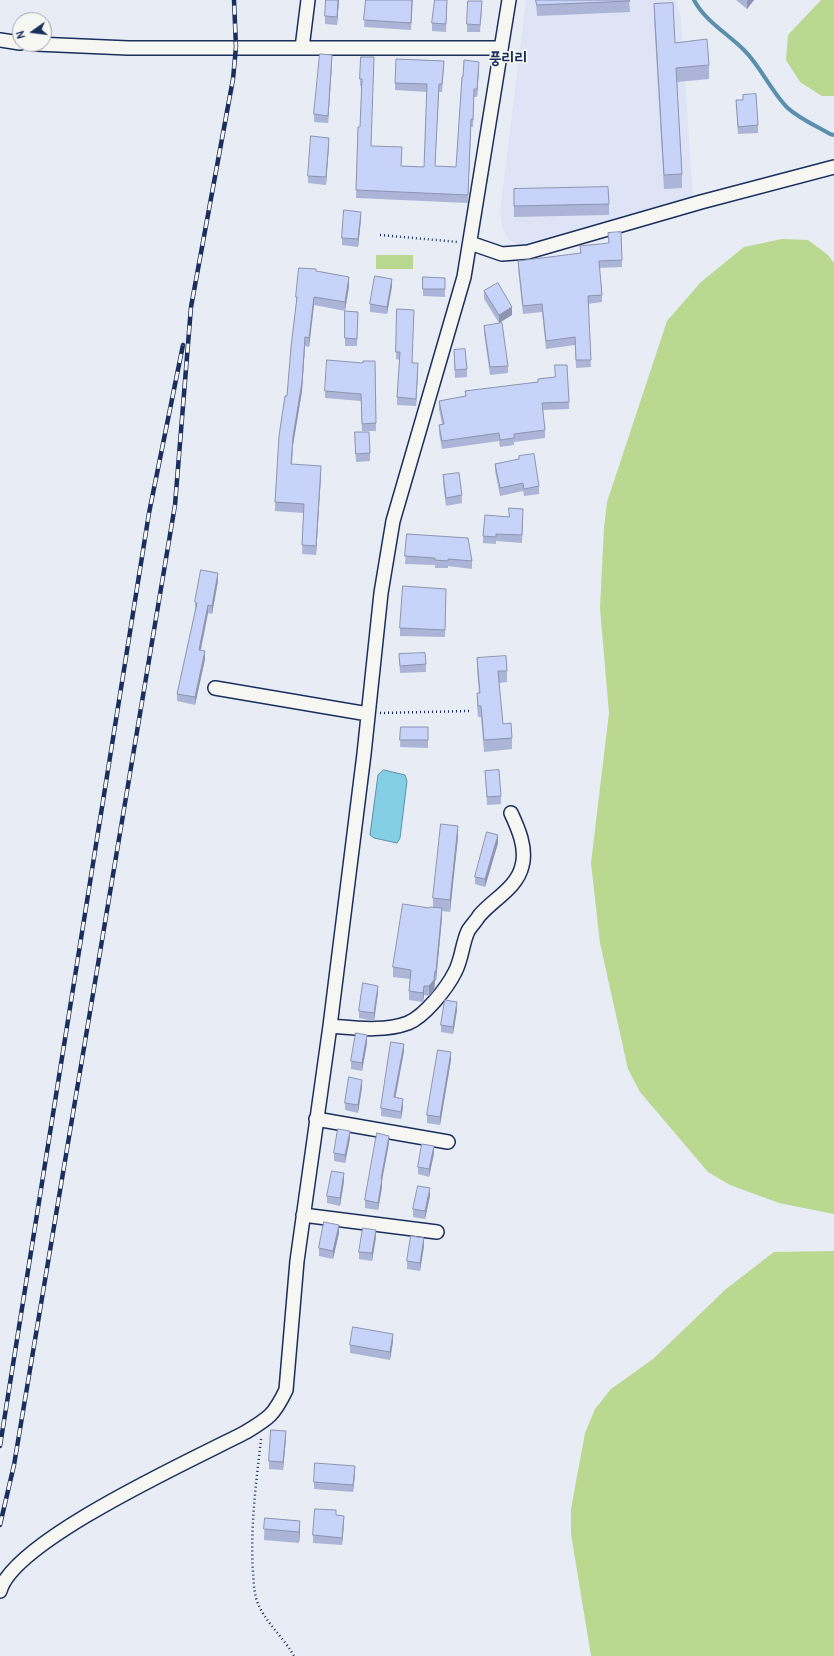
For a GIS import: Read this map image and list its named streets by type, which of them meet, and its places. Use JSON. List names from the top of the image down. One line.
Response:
{"districts":["풍리리"],"north":"left"}
